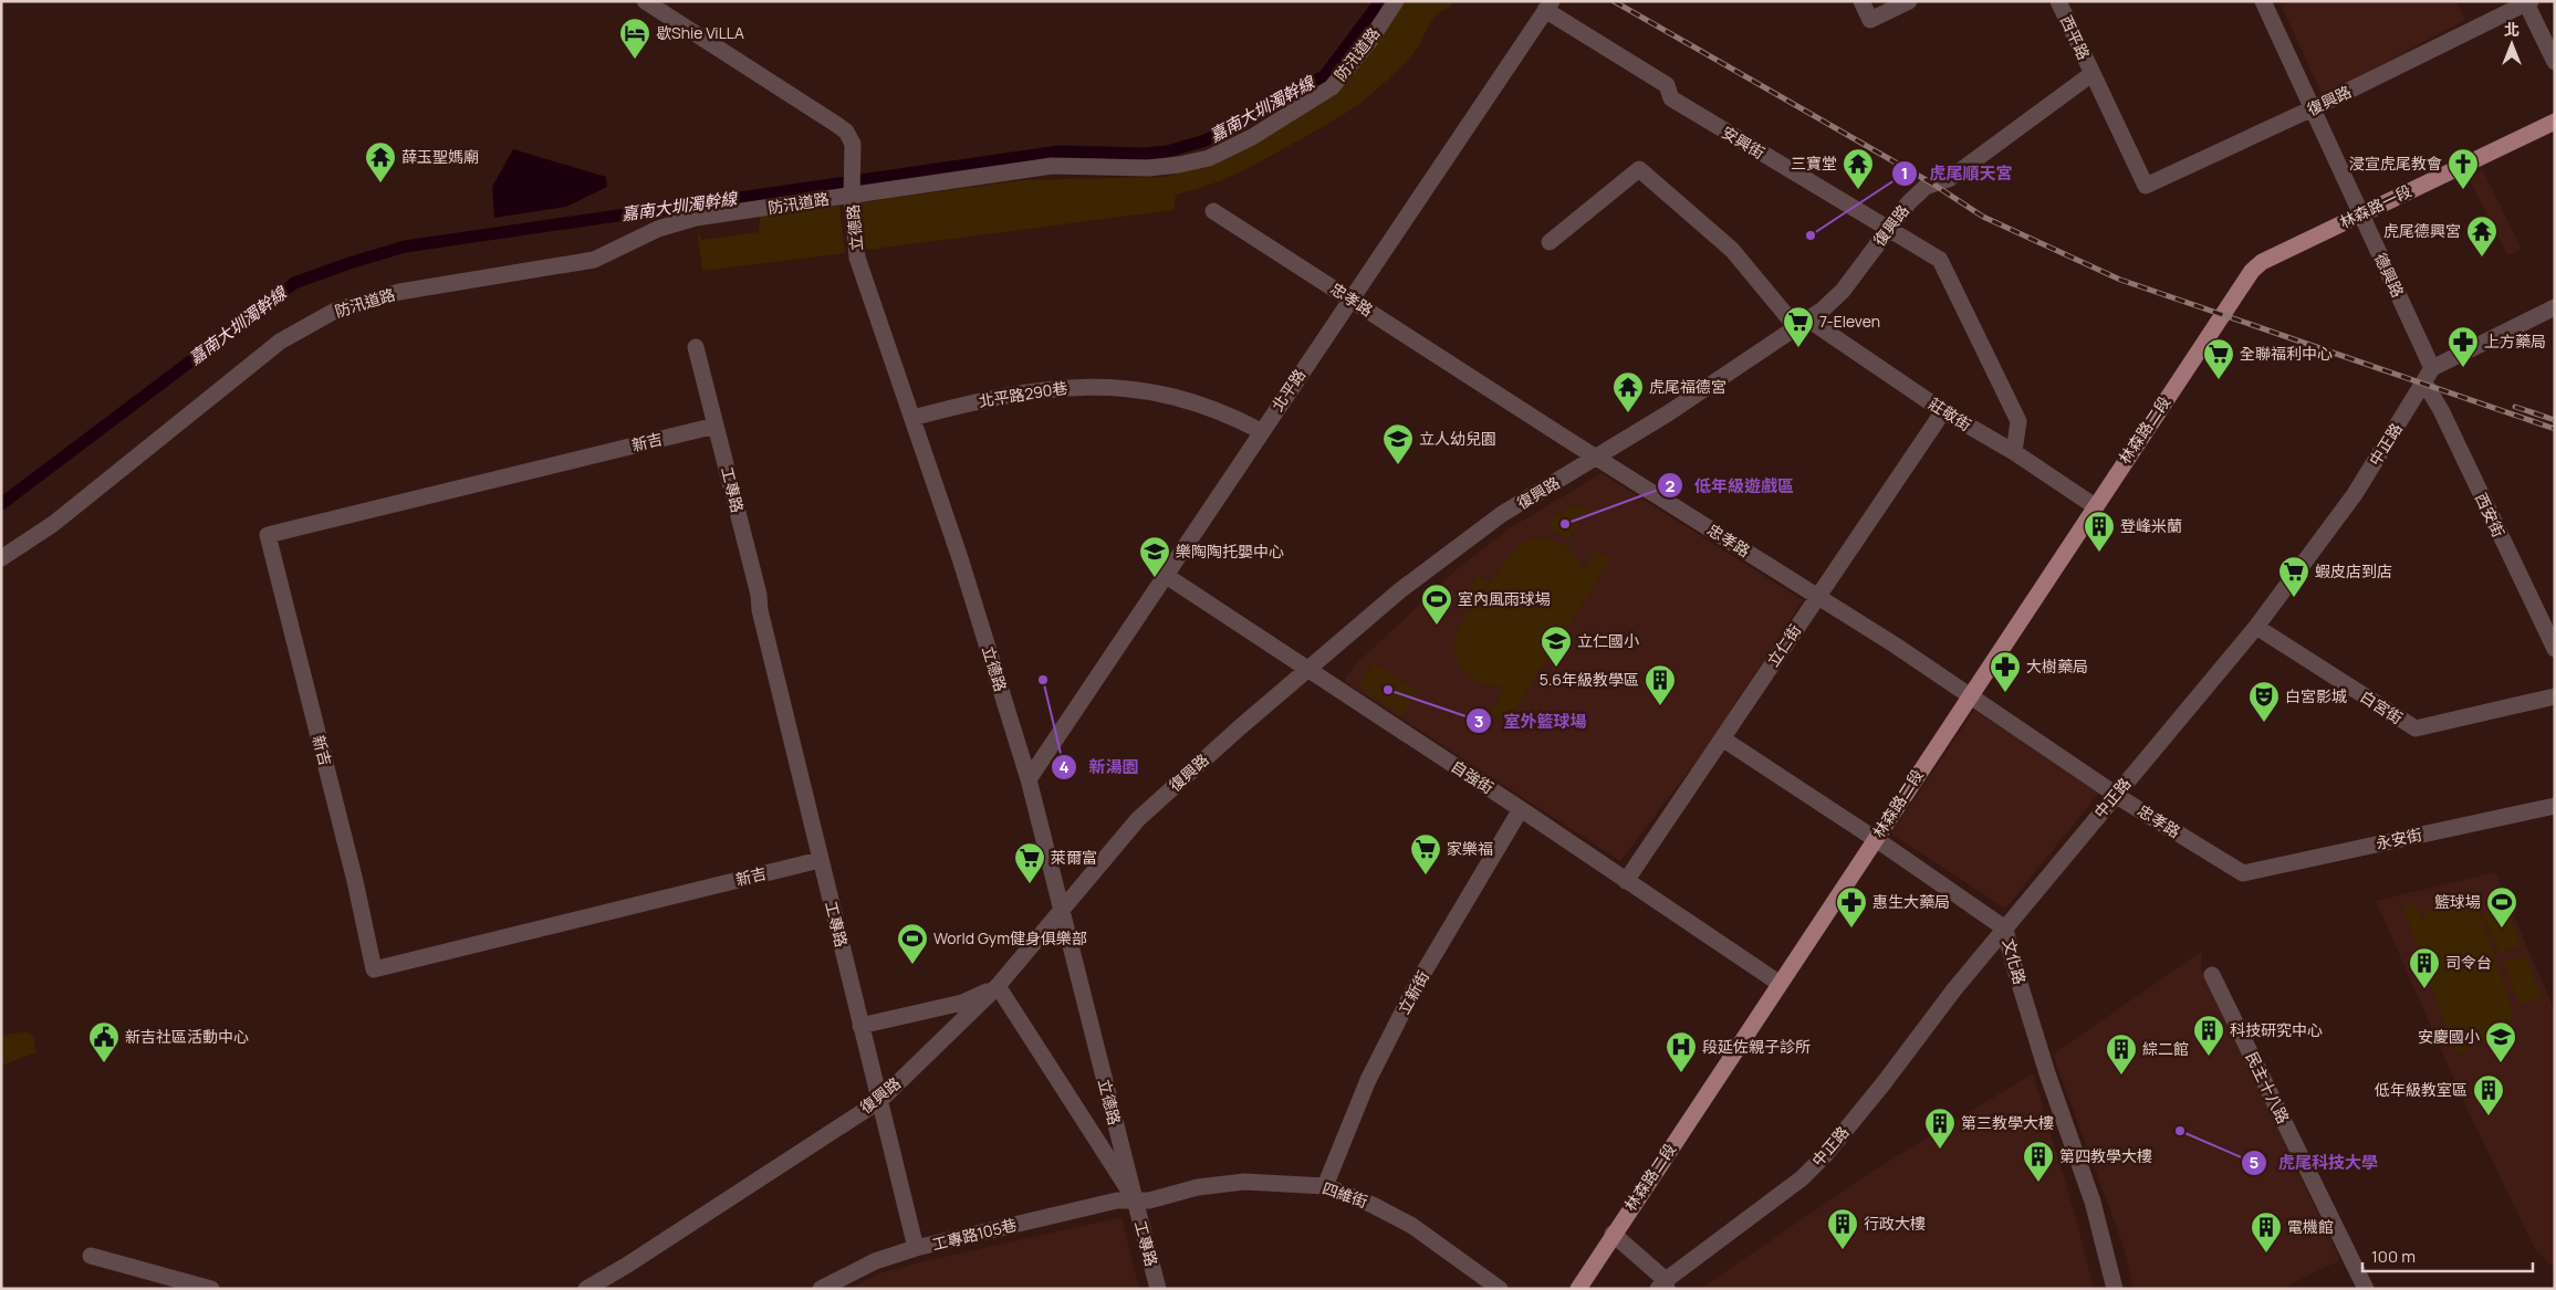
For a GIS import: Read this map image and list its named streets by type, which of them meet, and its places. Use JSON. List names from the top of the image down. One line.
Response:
{"streets":{"main road":["林森路一段","林森路二段"],"street":["西平路","防汛道路","復興路","安興街","立德路","德興路","忠孝路","北平路","北平路290巷","莊敬街","新吉","中正路","工專路","西安街","立仁街","白宮街","自強街","永安街","文化路","立新街","民主十八路","四維街","工專路105巷"]},"crossings":[["西平路","復興路"],["防汛道路","立德路"],["復興路","安興街"],["復興路","立德路"],["復興路","德興路"],["復興路","忠孝路"],["復興路","莊敬街"],["復興路","工專路"],["復興路","自強街"],["安興街","北平路"],["安興街","莊敬街"],["林森路一段","德興路"],["林森路一段","林森路二段"],["立德路","北平路"],["立德路","北平路290巷"],["立德路","工專路"],["立德路","四維街"],["立德路","工專路105巷"],["德興路","中正路"],["忠孝路","北平路"],["忠孝路","林森路二段"],["忠孝路","中正路"],["忠孝路","立仁街"],["忠孝路","永安街"],["北平路","北平路290巷"],["北平路","自強街"],["莊敬街","林森路二段"],["莊敬街","立仁街"],["林森路二段","自強街"],["林森路二段","文化路"],["新吉","工專路"],["中正路","西安街"],["中正路","白宮街"],["中正路","文化路"],["工專路","四維街"],["工專路","工專路105巷"],["立仁街","自強街"],["立仁街","文化路"],["自強街","立新街"],["立新街","四維街"],["四維街","工專路105巷"]],"water":["嘉南大圳濁幹線"],"places":{"hotel":["歇Shie ViLLA"],"temple":["薛玉聖媽廟","三寶堂","虎尾德興宮","虎尾福德宮"],"church":["浸宣虎尾教會"],"other":["虎尾順天宮","低年級遊戲區","新湯園","室外籃球場","虎尾科技大學"],"supermarket":["7-Eleven","全聯福利中心","蝦皮店到店","家樂福","萊爾富"],"pharmacy":["上方藥局","大樹藥局","惠生大藥局"],"school or university":["立人幼兒園","樂陶陶托嬰中心","立仁國小","安慶國小"],"building":["登峰米蘭","5.6年級教學區","司令台","科技研究中心","綜二館","低年級教室區","第三教學大樓","第四教學大樓","行政大樓","電機館"],"sports":["室內風雨球場","籃球場","World Gym健身俱樂部"],"theatre":["白宮影城"],"public building":["新吉社區活動中心"],"hospital":["段延佐親子診所"]},"scale_bar":"100 m","north":"top"}
